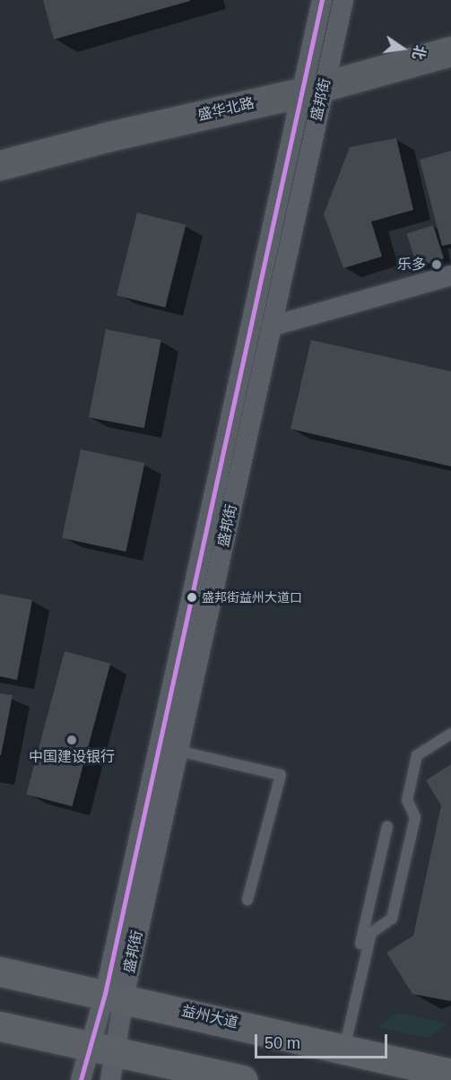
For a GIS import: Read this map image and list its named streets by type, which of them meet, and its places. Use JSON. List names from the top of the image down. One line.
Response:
{"streets":{"main road":["益州大道"],"street":["盛邦街","盛华北路"]},"crossings":[["盛邦街","盛华北路"],["盛邦街","益州大道"]],"places":["乐多","盛邦街益州大道口","中国建设银行"],"scale_bar":"50 m","north":"right"}
